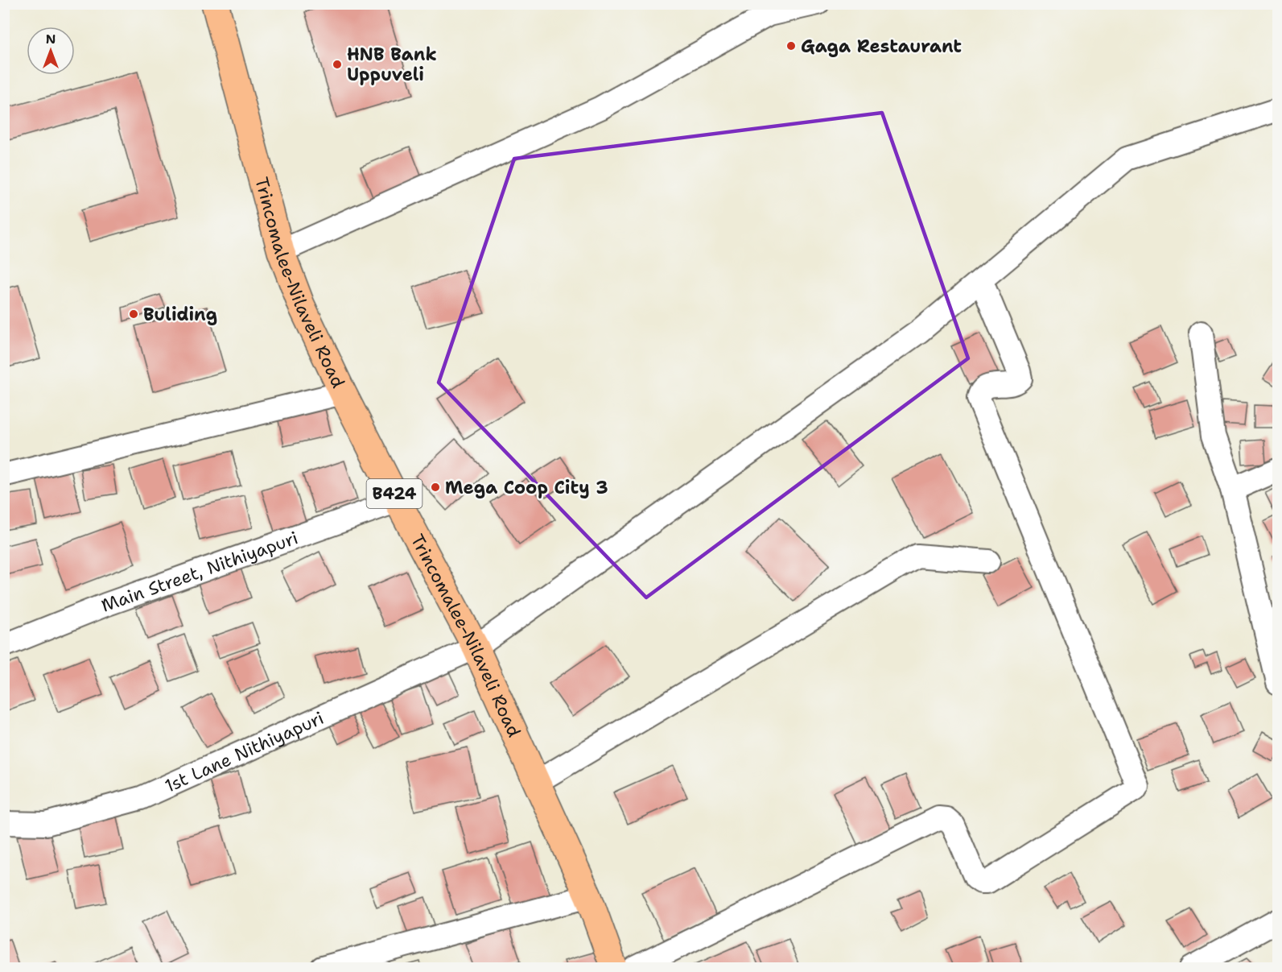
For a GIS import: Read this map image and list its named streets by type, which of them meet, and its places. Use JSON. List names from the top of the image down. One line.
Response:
{"streets":{"main road":["Trincomalee-Nilaveli Road","B424"],"street":["Main Street, Nithiyapuri","1st Lane Nithiyapuri"]},"crossings":[["Trincomalee-Nilaveli Road","Main Street, Nithiyapuri"],["Trincomalee-Nilaveli Road","1st Lane Nithiyapuri"]],"places":["Gaga Restaurant","HNB Bank Uppuveli","Buliding","Mega Coop City 3"],"north":"top"}
